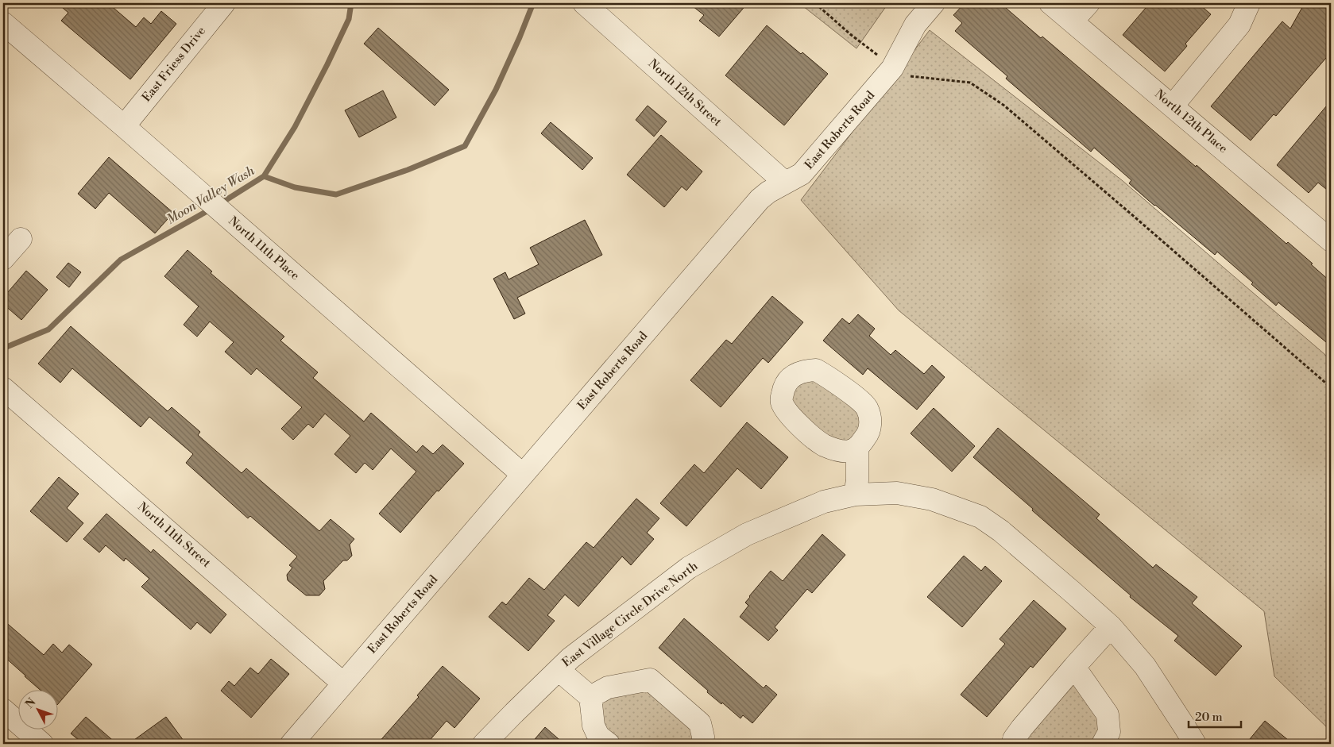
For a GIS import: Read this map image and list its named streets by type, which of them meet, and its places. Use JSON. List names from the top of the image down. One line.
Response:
{"streets":{"street":["East Friess Drive","North 12th Street","North 12th Place","East Roberts Road","North 11th Place","North 11th Street","East Village Circle Drive North"]},"crossings":[["East Friess Drive","North 11th Place"],["North 12th Street","East Roberts Road"],["East Roberts Road","North 11th Place"],["East Roberts Road","North 11th Street"]],"water":["Moon Valley Wash"],"scale_bar":"20 m","north":"top left"}
